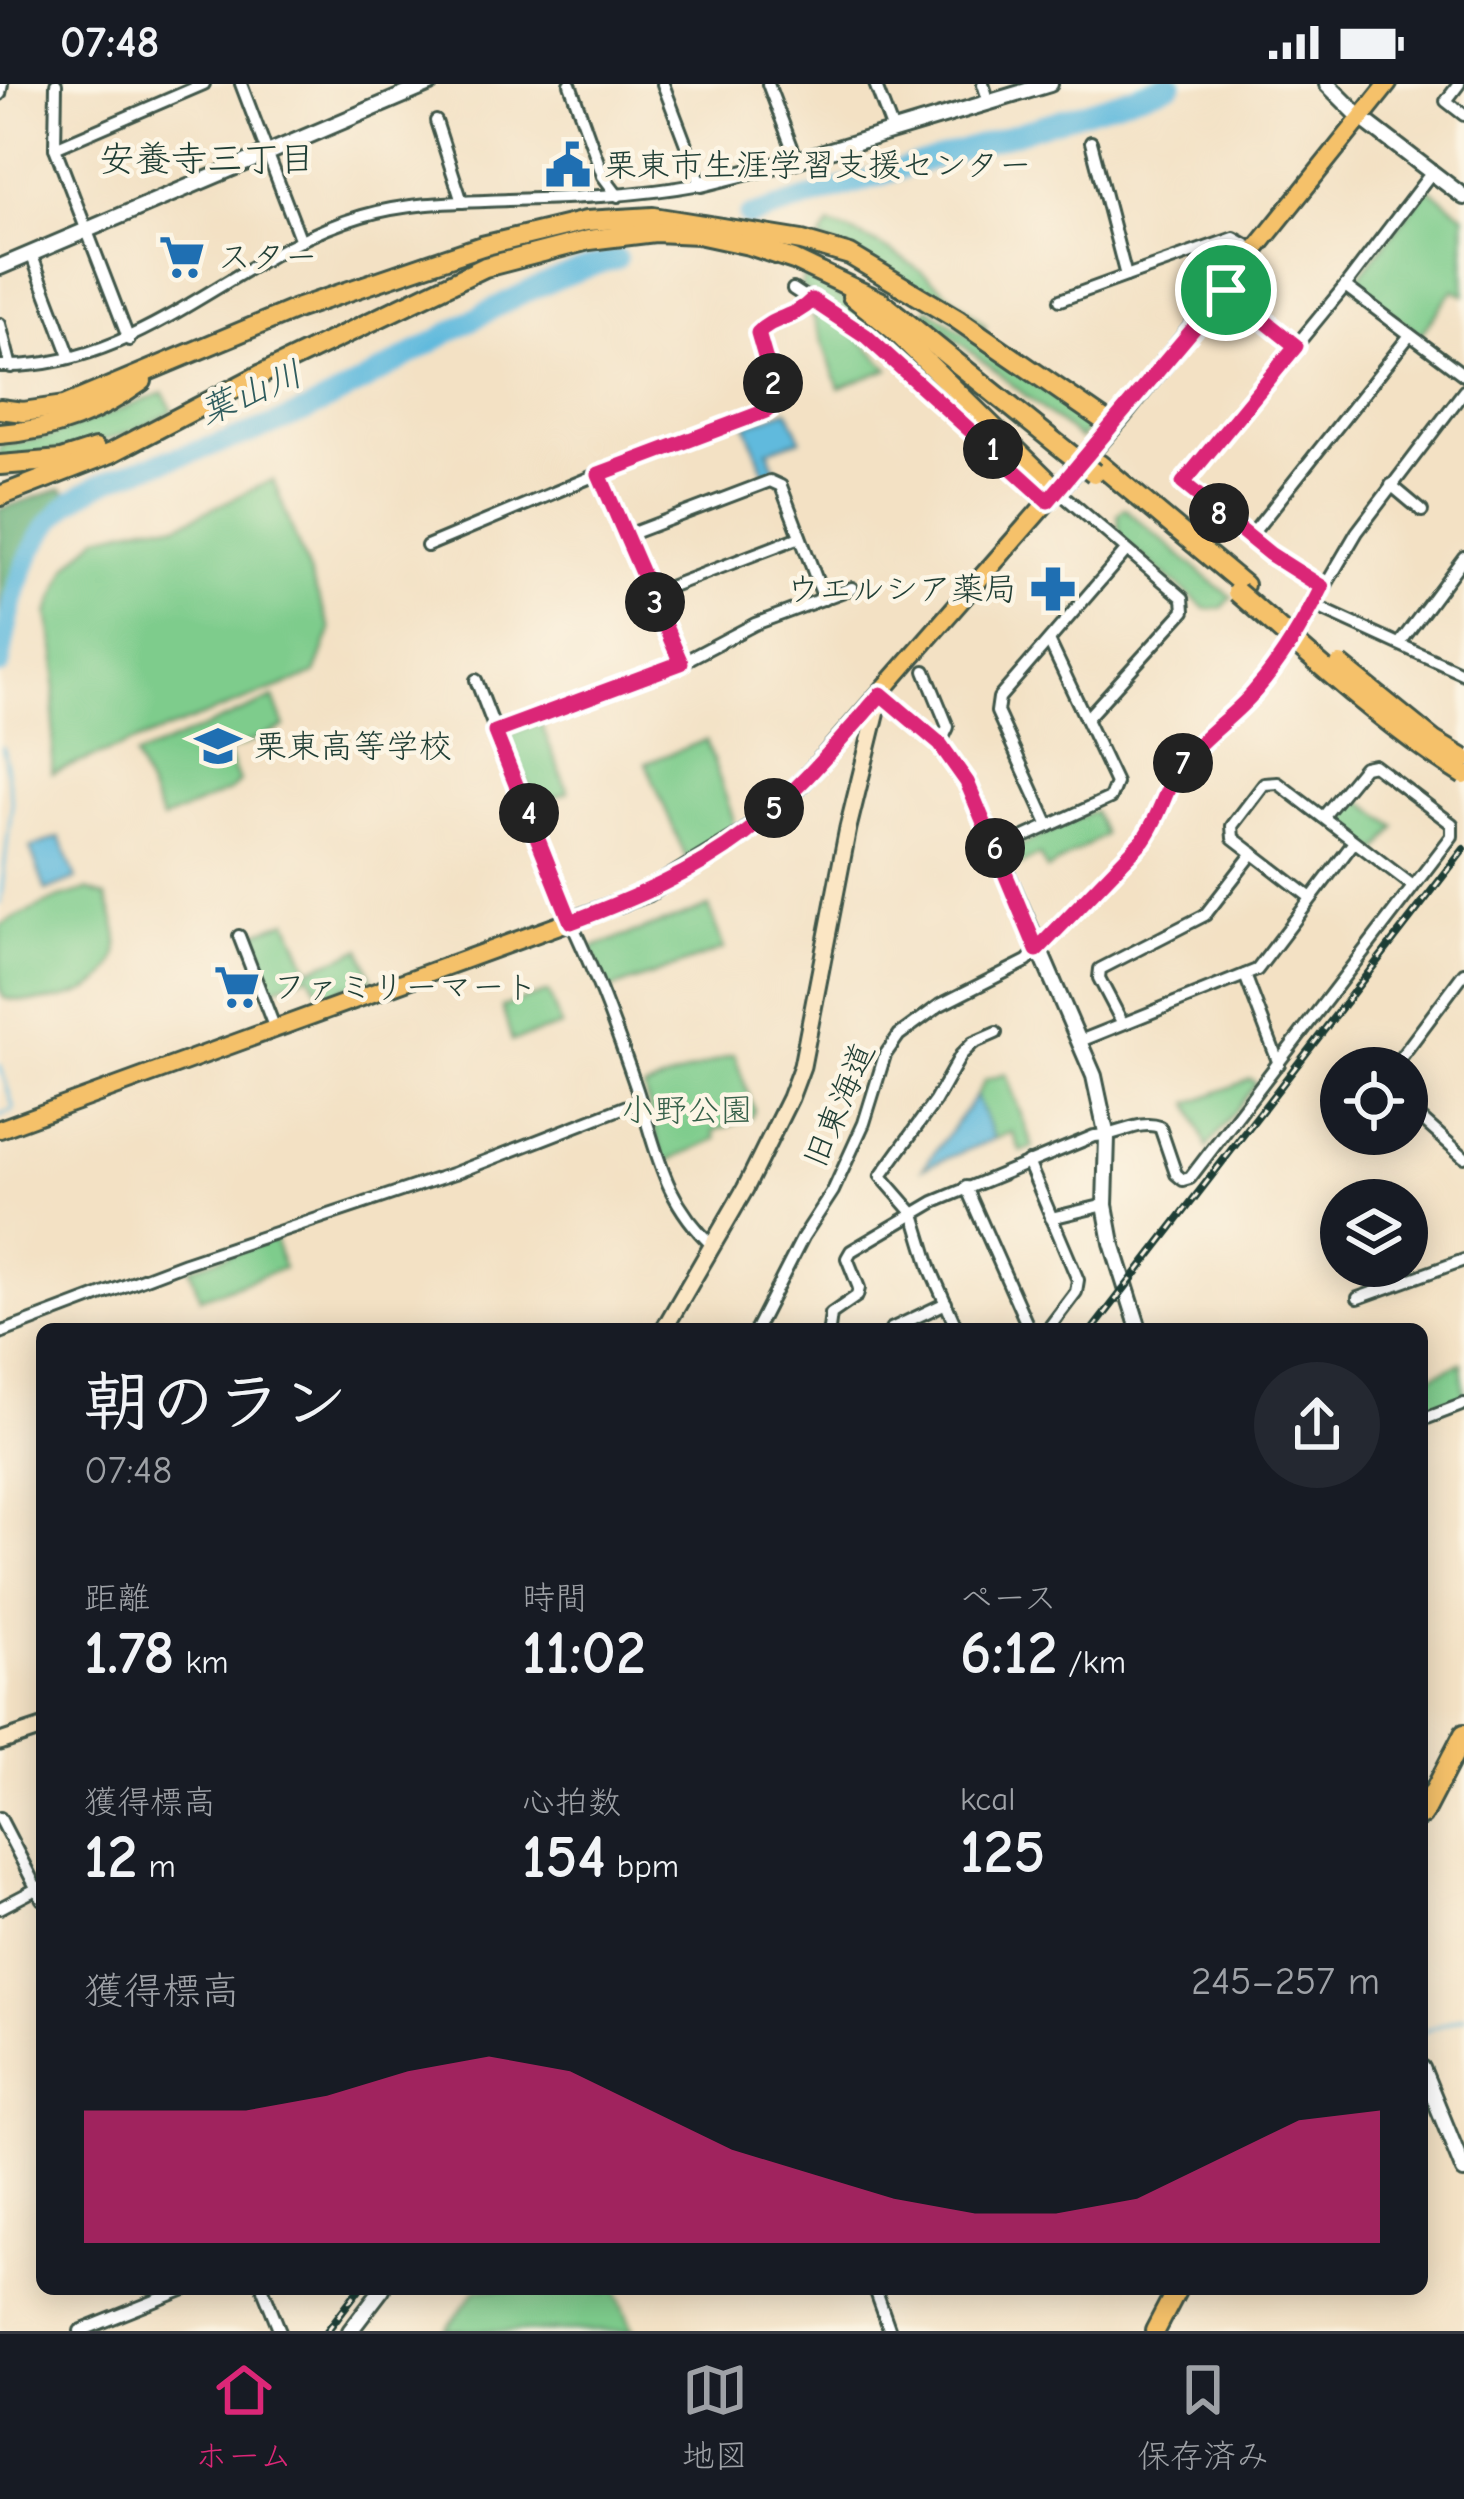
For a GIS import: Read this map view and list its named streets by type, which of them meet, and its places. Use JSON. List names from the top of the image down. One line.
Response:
{"streets":{"street":["旧東海道"]},"districts":["安養寺三丁目"],"water":["葉山川"],"parks":["小野公園"],"places":{"public building":["栗東市生涯学習支援センター"],"supermarket":["スター","ファミリーマート"],"pharmacy":["ウエルシア薬局"],"school or university":["栗東高等学校"]},"page":{"status":"07:48","pins":["2","1","8","3","7","5","4","6"],"heading":["朝のラン","07:48"],"stats":[["距離","1.78 km"],["時間","11:02"],["ペース","6:12 /km"],["獲得標高","12 m"],["心拍数","154 bpm"],["kcal","125"]],"chart":["獲得標高","245–257 m"],"tabs":["ホーム","地図","保存済み"]}}
